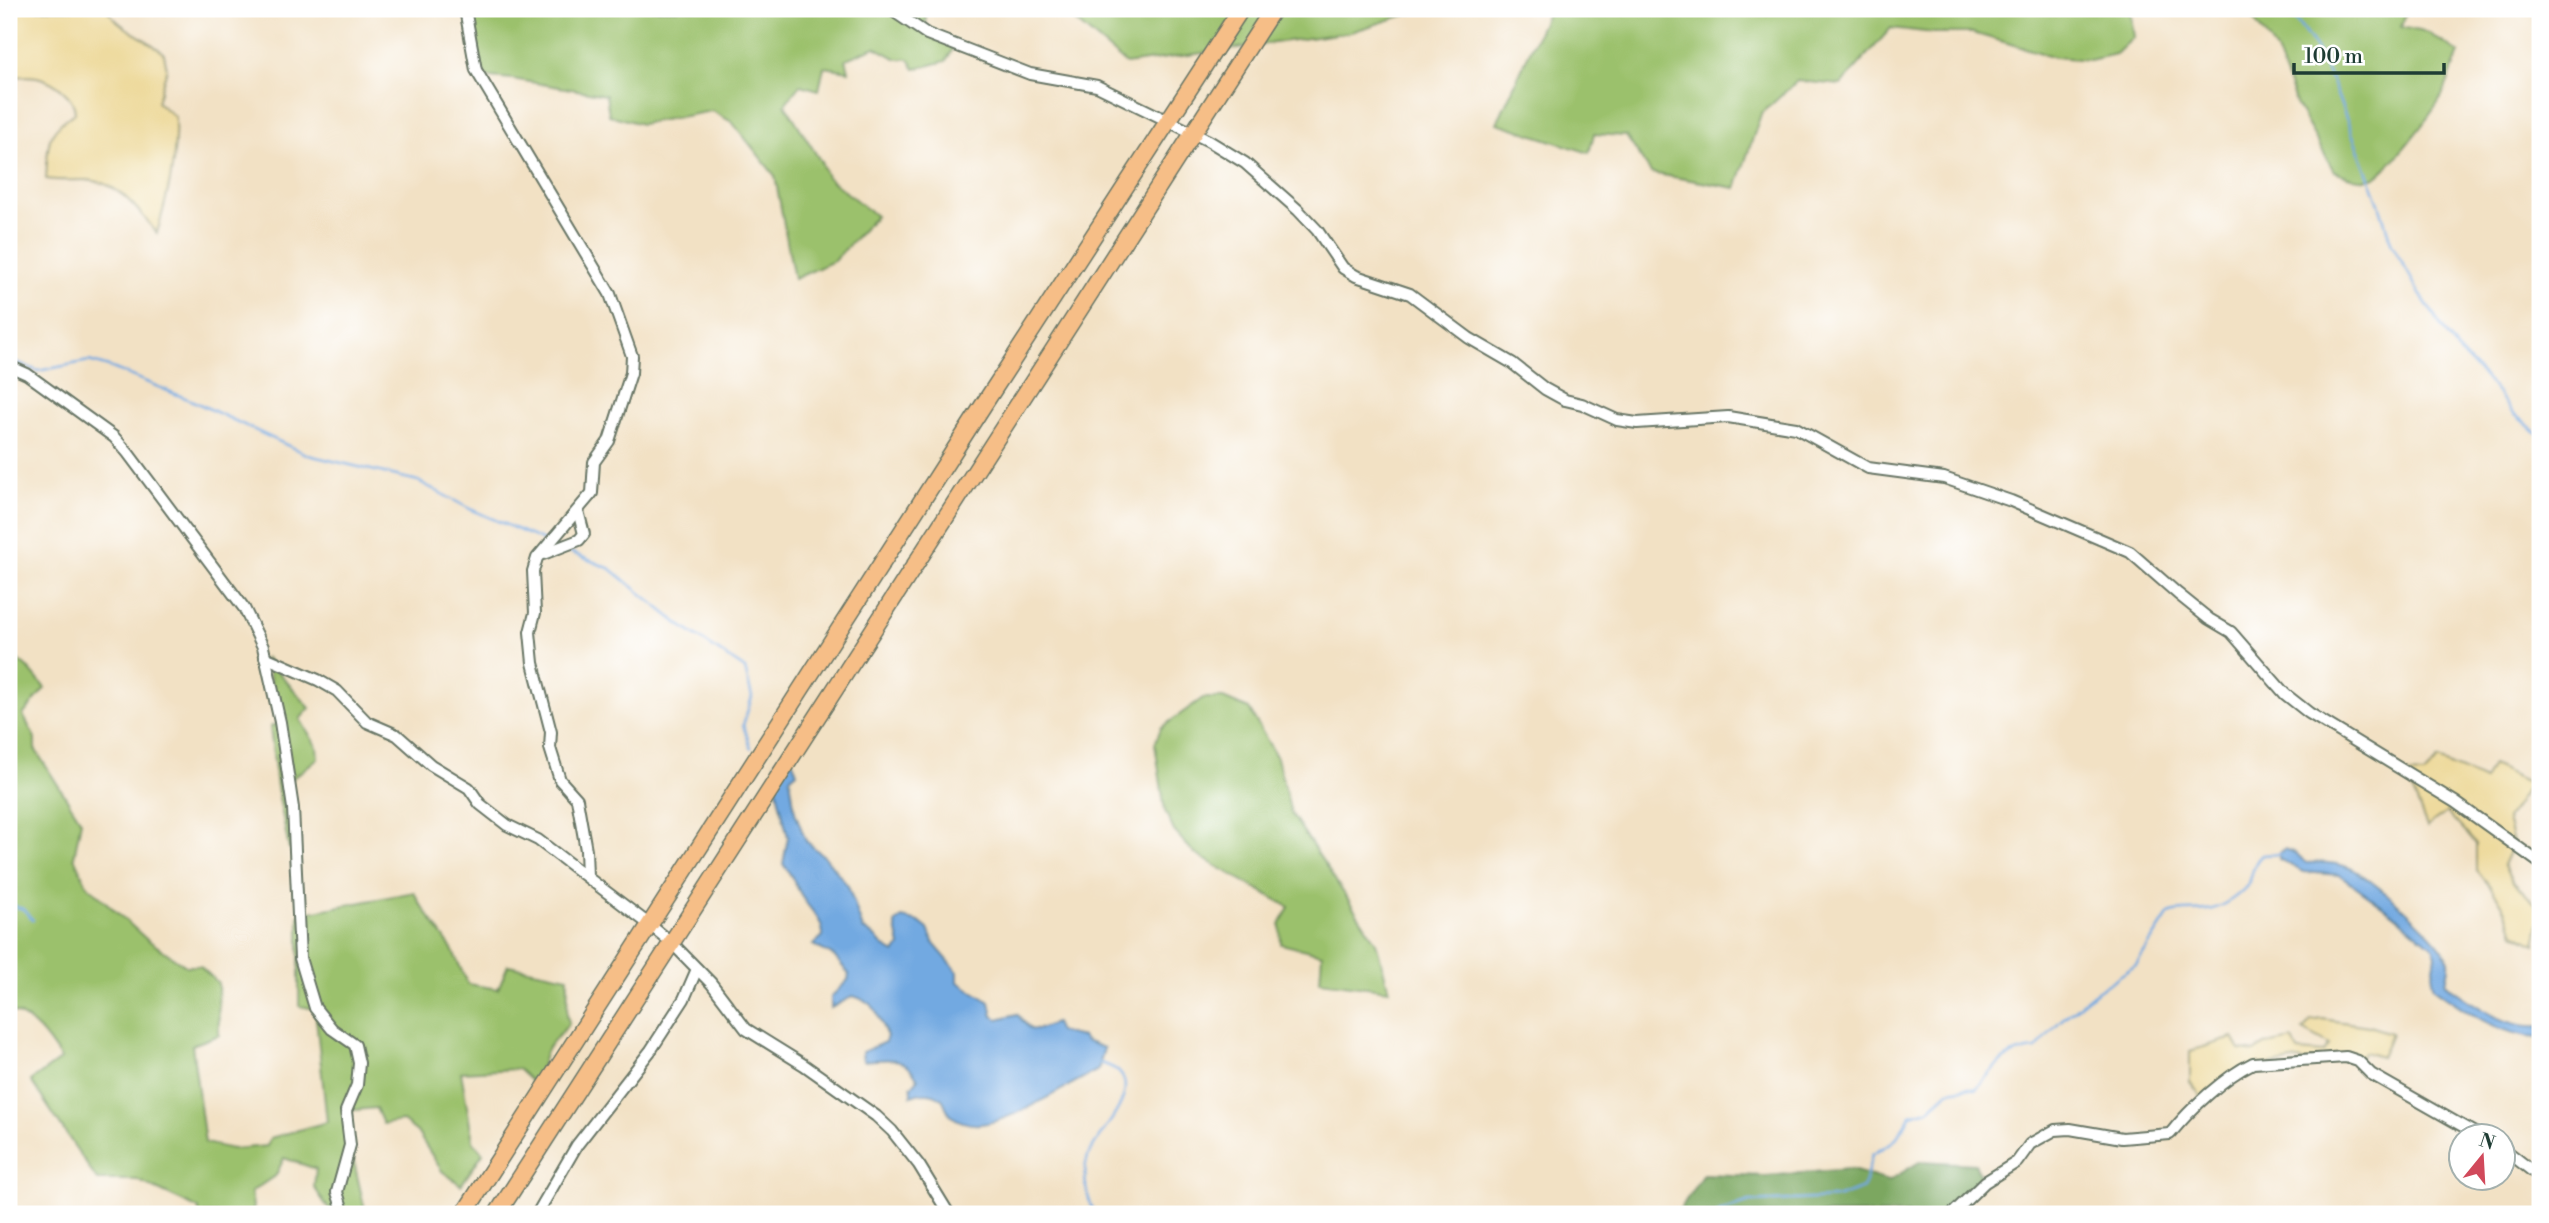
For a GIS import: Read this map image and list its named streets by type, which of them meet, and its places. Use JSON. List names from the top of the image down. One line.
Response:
{"scale_bar":"100 m","north":"top"}
